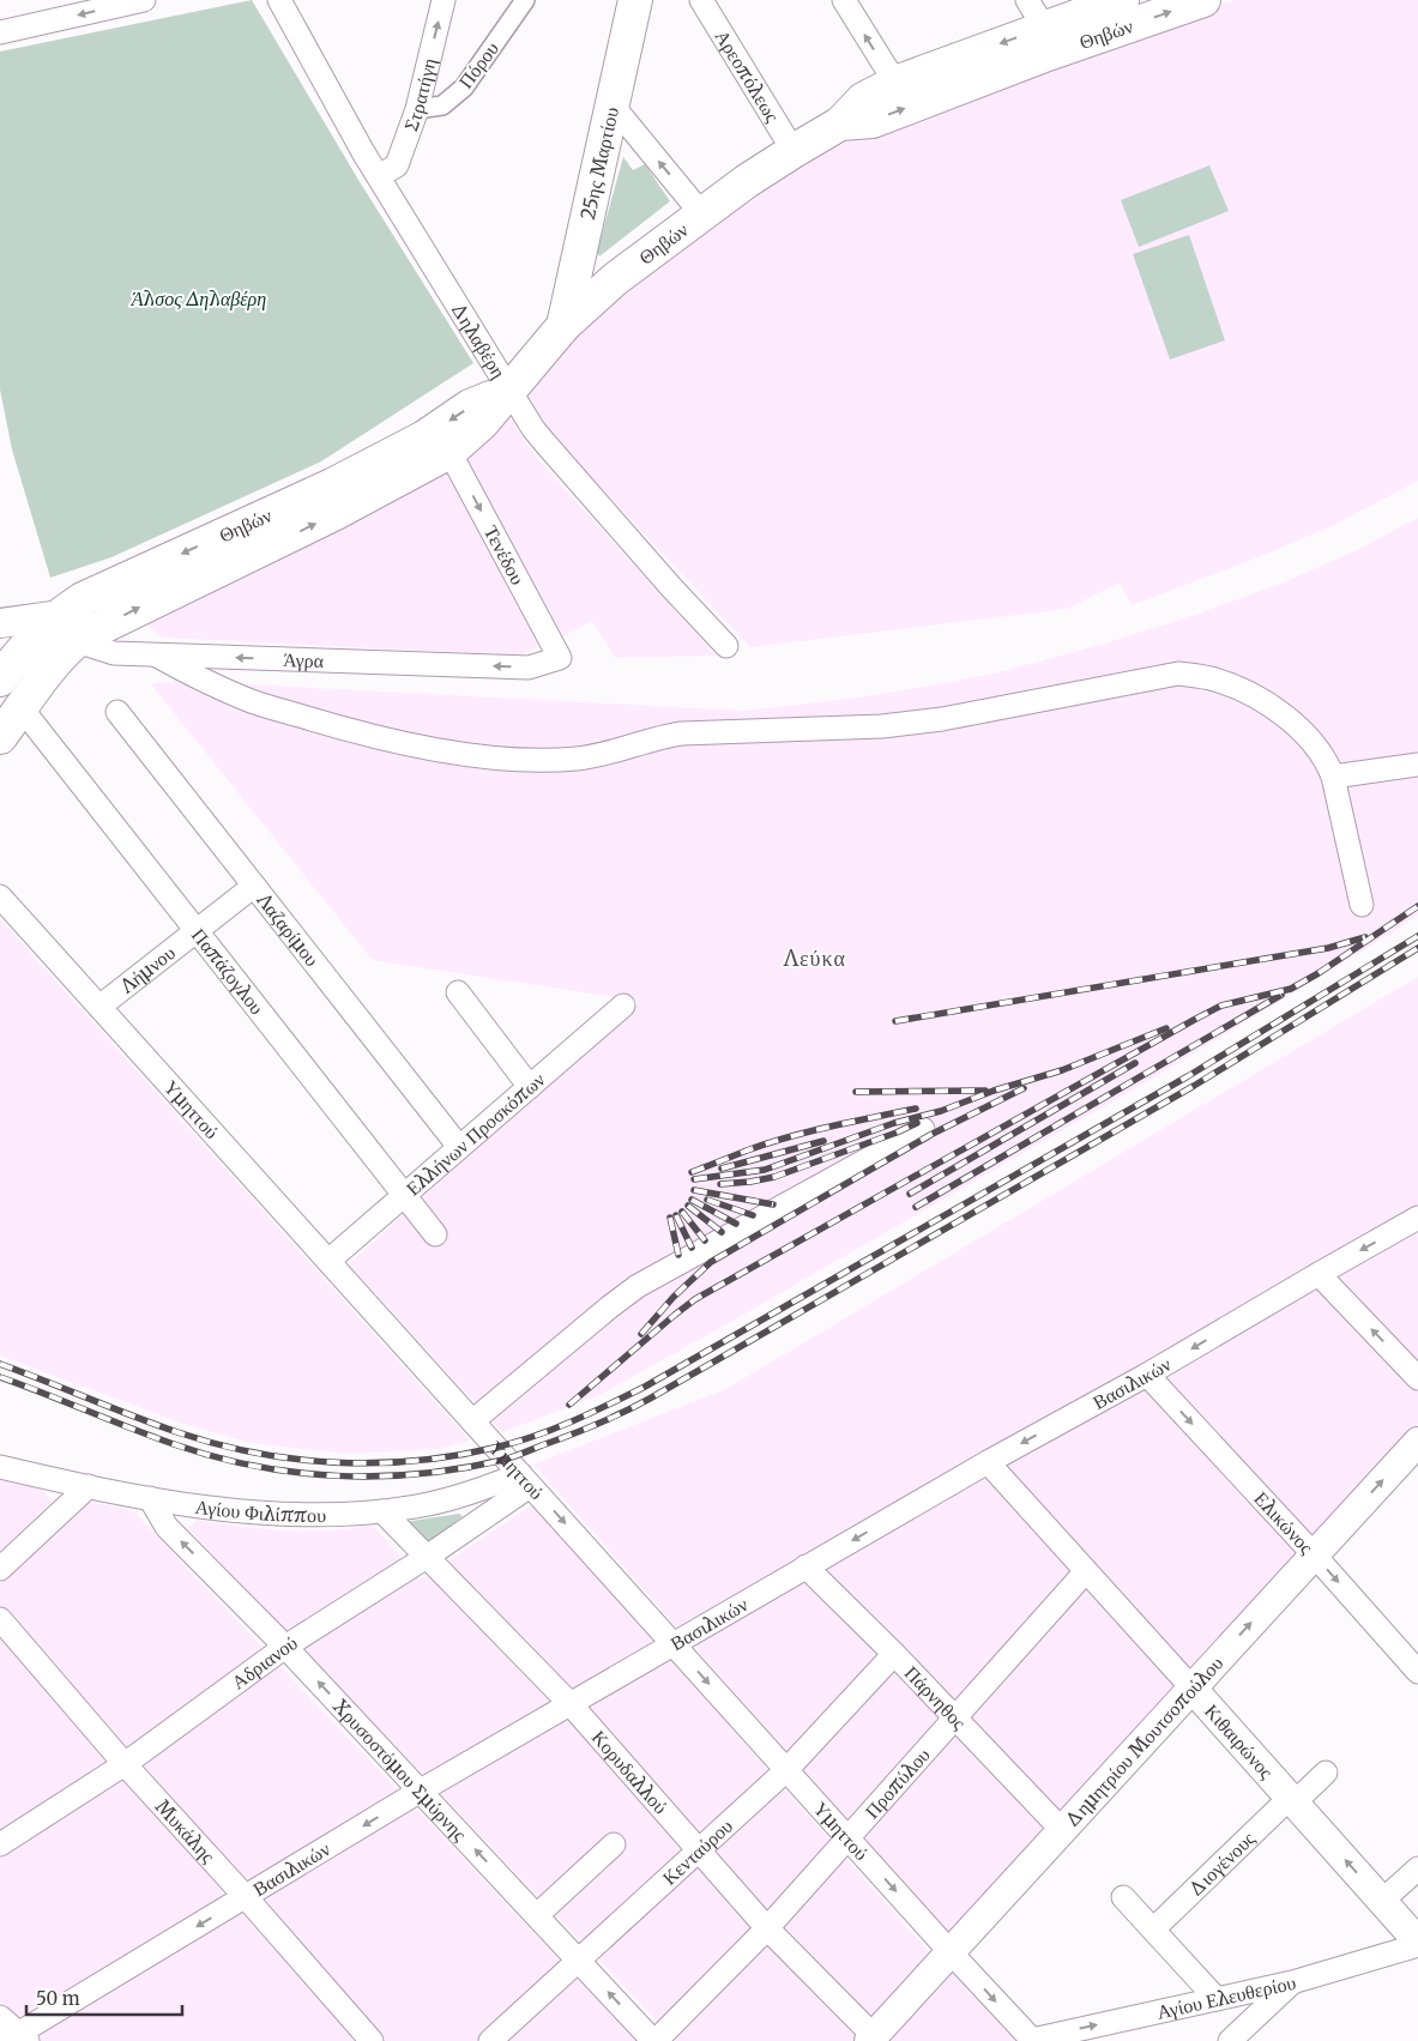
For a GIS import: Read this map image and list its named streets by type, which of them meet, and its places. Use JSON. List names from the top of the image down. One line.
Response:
{"streets":{"main road":["Θηβών","25ης Μαρτίου"],"street":["Πόρου","Αρεοπόλεως","Στρατήγη","Δηλαβέρη","Τενέδου","Άγρα","Λαζαρίμου","Λήμνου","Παπάζογλου","Υμηττού","Ελλήνων Προσκόπων","Βασιλικών","Αγίου Φιλίππου","Ελικώνος","Αδριανού","Πάρνηθος","Δημητρίου Μουτσοπούλου","Κιθαιρώνος","Χρυσοστόμου Σμύρνης","Κορυδαλλού","Προπύλου","Μυκάλης","Κενταύρου","Διογένους","Αγίου Ελευθερίου"]},"crossings":[["Θηβών","Αρεοπόλεως"],["Θηβών","25ης Μαρτίου"],["Θηβών","Δηλαβέρη"],["Θηβών","Τενέδου"],["Θηβών","Άγρα"],["Θηβών","Παπάζογλου"],["Πόρου","Στρατήγη"],["Στρατήγη","Δηλαβέρη"],["Τενέδου","Άγρα"],["Λαζαρίμου","Λήμνου"],["Λαζαρίμου","Ελλήνων Προσκόπων"],["Λήμνου","Παπάζογλου"],["Λήμνου","Υμηττού"],["Παπάζογλου","Ελλήνων Προσκόπων"],["Υμηττού","Ελλήνων Προσκόπων"],["Υμηττού","Βασιλικών"],["Υμηττού","Αγίου Φιλίππου"],["Υμηττού","Αδριανού"],["Υμηττού","Δημητρίου Μουτσοπούλου"],["Υμηττού","Προπύλου"],["Υμηττού","Κενταύρου"],["Υμηττού","Αγίου Ελευθερίου"],["Βασιλικών","Ελικώνος"],["Βασιλικών","Πάρνηθος"],["Βασιλικών","Κιθαιρώνος"],["Βασιλικών","Χρυσοστόμου Σμύρνης"],["Βασιλικών","Κορυδαλλού"],["Βασιλικών","Μυκάλης"],["Αγίου Φιλίππου","Αδριανού"],["Αγίου Φιλίππου","Χρυσοστόμου Σμύρνης"],["Αγίου Φιλίππου","Κορυδαλλού"],["Ελικώνος","Δημητρίου Μουτσοπούλου"],["Αδριανού","Χρυσοστόμου Σμύρνης"],["Αδριανού","Κορυδαλλού"],["Αδριανού","Μυκάλης"],["Πάρνηθος","Δημητρίου Μουτσοπούλου"],["Πάρνηθος","Προπύλου"],["Πάρνηθος","Κενταύρου"],["Δημητρίου Μουτσοπούλου","Κιθαιρώνος"],["Δημητρίου Μουτσοπούλου","Κορυδαλλού"],["Κιθαιρώνος","Προπύλου"],["Κιθαιρώνος","Διογένους"],["Κιθαιρώνος","Αγίου Ελευθερίου"],["Χρυσοστόμου Σμύρνης","Προπύλου"],["Χρυσοστόμου Σμύρνης","Κενταύρου"],["Κορυδαλλού","Προπύλου"],["Κορυδαλλού","Κενταύρου"]],"one_way":["Στρατήγη","Τενέδου","Υμηττού","Βασιλικών","Δημητρίου Μουτσοπούλου","Χρυσοστόμου Σμύρνης","Αγίου Ελευθερίου"],"districts":["Λεύκα"],"parks":["Άλσος Δηλαβέρη"],"scale_bar":"50 m"}
